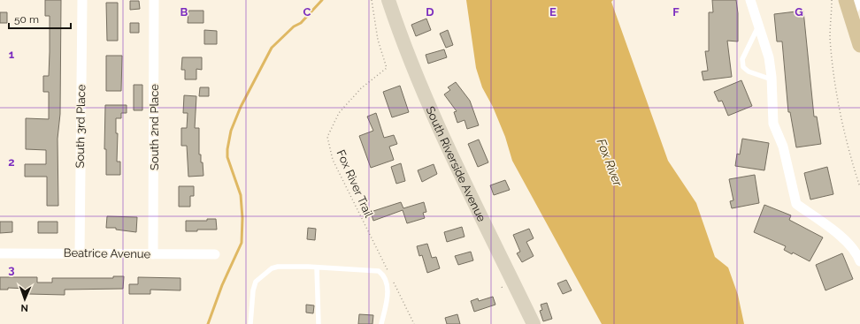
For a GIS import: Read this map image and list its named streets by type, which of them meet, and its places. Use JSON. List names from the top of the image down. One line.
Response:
{"streets":{"main road":["South Riverside Avenue"],"street":["South 3rd Place","South 2nd Place","Beatrice Avenue"],"path":["Fox River Trail"]},"crossings":[["South 3rd Place","Beatrice Avenue"],["South 2nd Place","Beatrice Avenue"]],"water":["Fox River"],"scale_bar":"50 m","north":"bottom","grid":{"columns":["B","C","D","E","F","G"],"rows":["1","2","3"]}}
